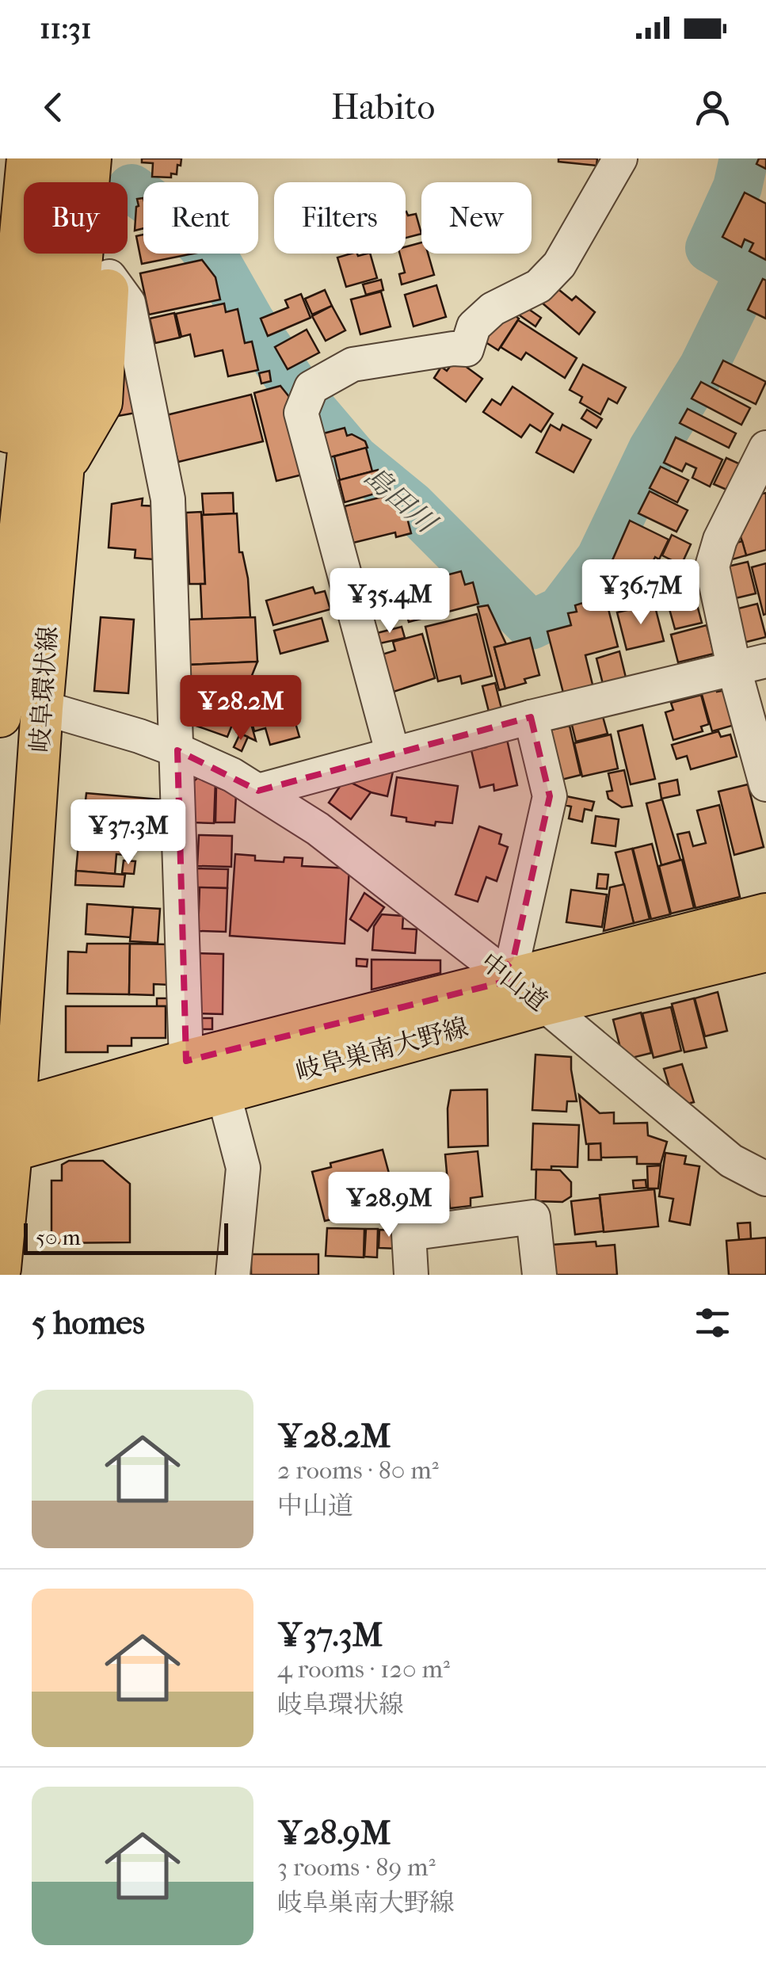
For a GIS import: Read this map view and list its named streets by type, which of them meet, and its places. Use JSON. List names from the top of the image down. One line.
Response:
{"streets":{"main road":["岐阜環状線","岐阜巣南大野線"],"street":["中山道"]},"crossings":[["岐阜環状線","中山道"],["岐阜環状線","岐阜巣南大野線"],["中山道","岐阜巣南大野線"]],"water":["島田川"],"scale_bar":"50 m","page":{"status":"11:31","header":"Habito","chip":["Buy","Rent","Filters","New"],"price":["¥36.7M","¥35.4M","¥28.2M","¥37.3M","¥28.9M"],"scale":"50 m","heading":"5 homes","list":[{"name":"¥28.2M","note":"2 rooms · 80 m² · 中山道"},{"name":"¥37.3M","note":"4 rooms · 120 m² · 岐阜環状線"},{"name":"¥28.9M","note":"3 rooms · 89 m² · 岐阜巣南大野線"}]}}
